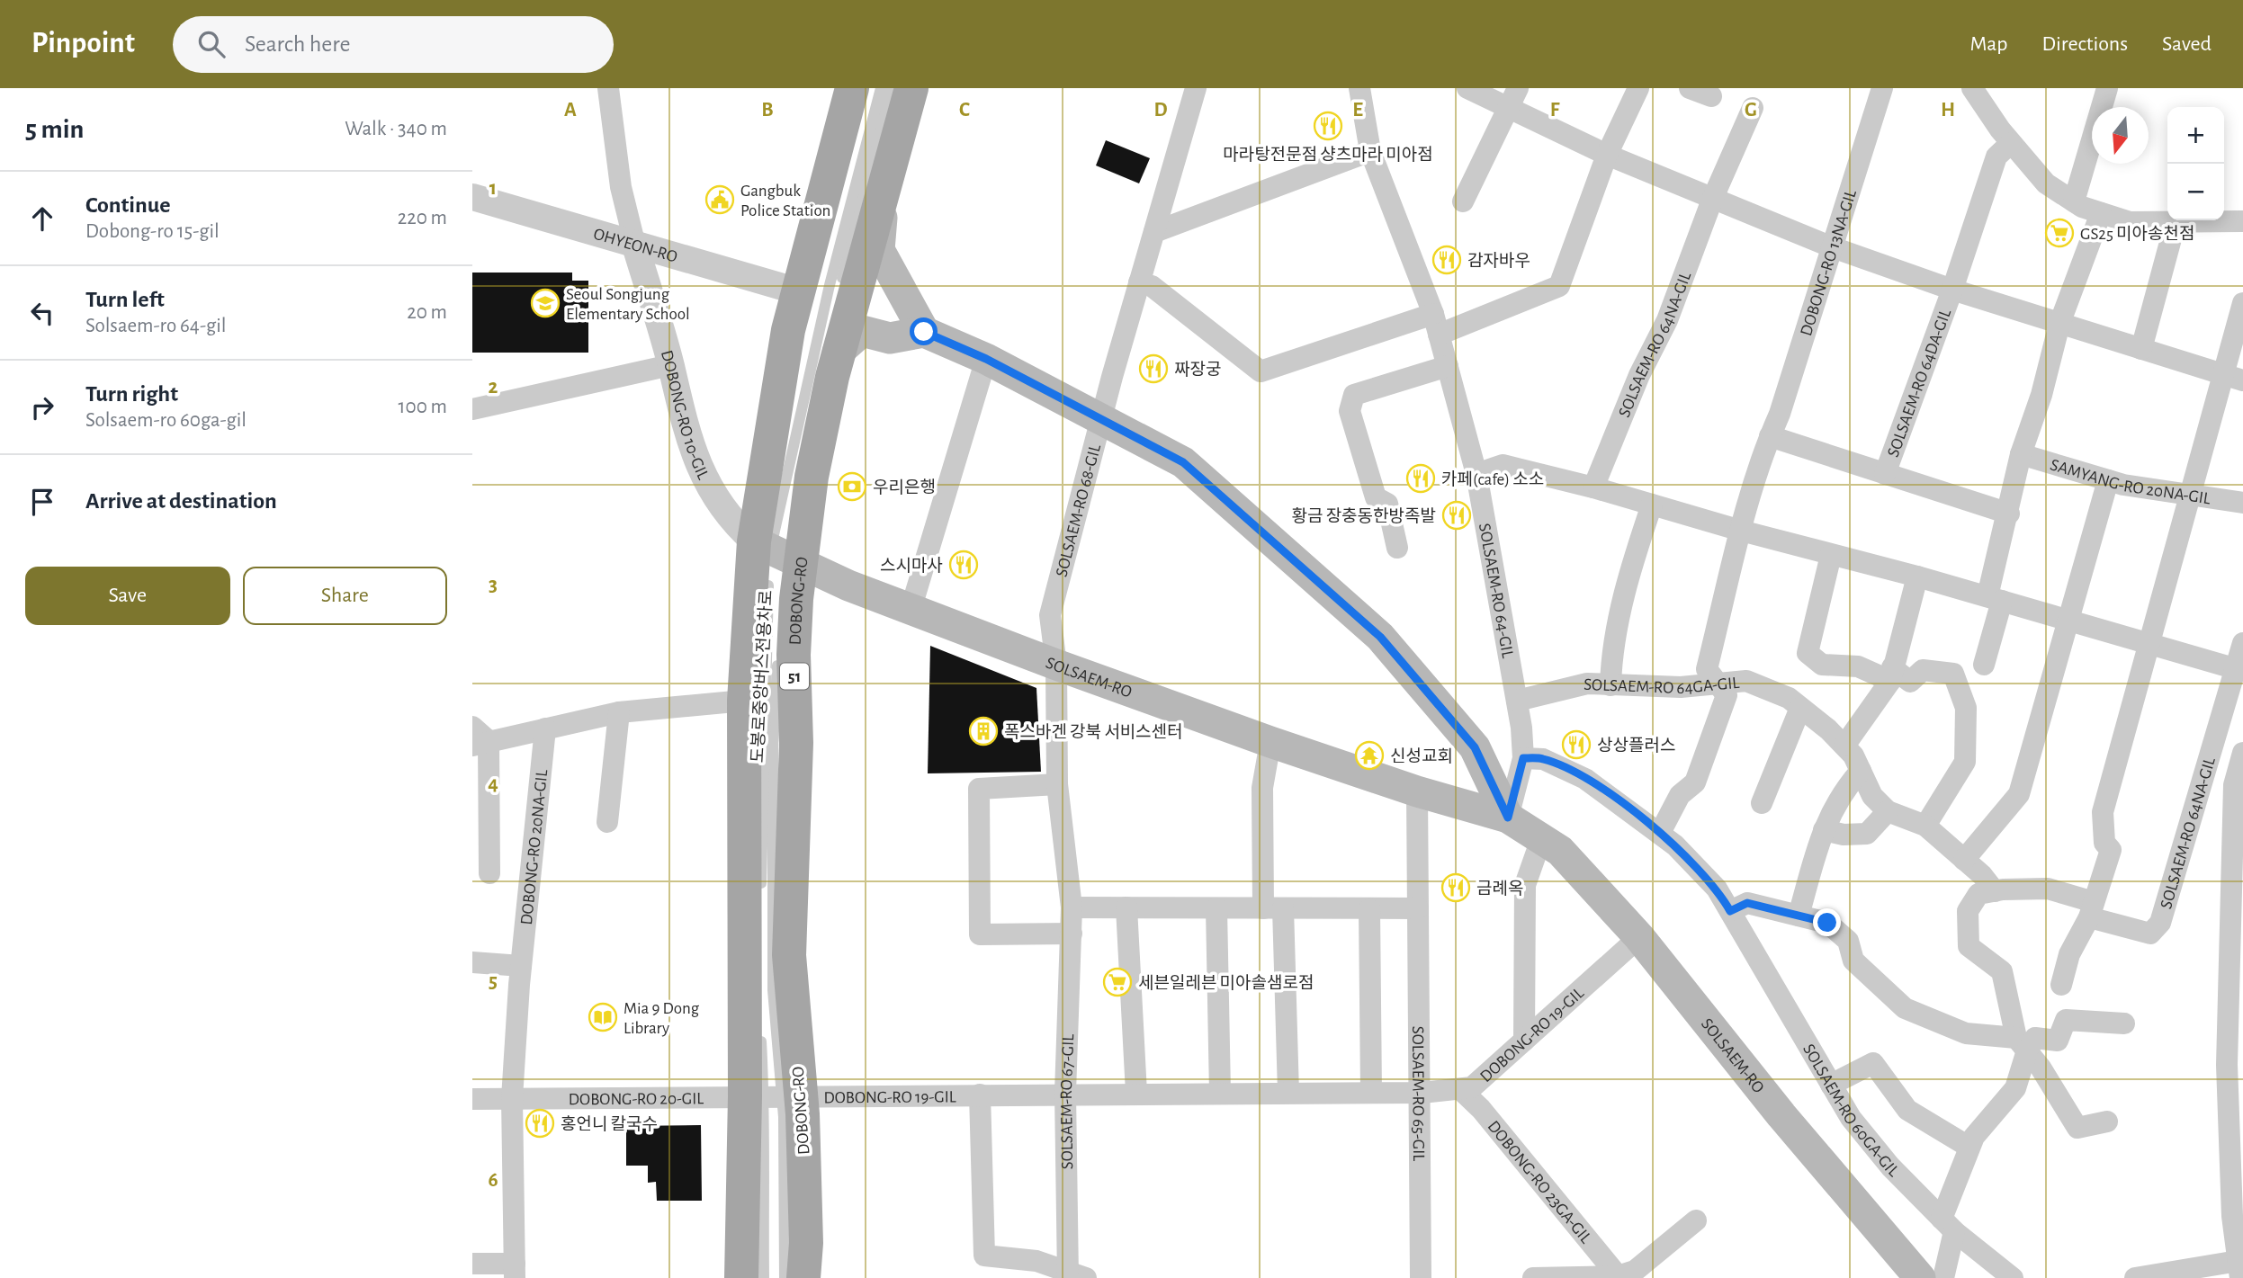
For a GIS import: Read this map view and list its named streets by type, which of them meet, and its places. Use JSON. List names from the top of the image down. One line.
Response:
{"streets":{"main road":["DOBONG-RO","51","SOLSAEM-RO"],"street":["OHYEON-RO","DOBONG-RO 13NA-GIL","SOLSAEM-RO 64NA-GIL","SOLSAEM-RO 64DA-GIL","DOBONG-RO 10-GIL","SAMYANG-RO 20NA-GIL","SOLSAEM-RO 68-GIL","SOLSAEM-RO 64-GIL","SOLSAEM-RO 64GA-GIL","DOBONG-RO 20NA-GIL","DOBONG-RO 19-GIL","SOLSAEM-RO 65-GIL","DOBONG-RO 20-GIL","SOLSAEM-RO 67-GIL","SOLSAEM-RO 60GA-GIL","DOBONG-RO 23GA-GIL"],"lane":["도봉로중앙버스전용차로"]},"crossings":[["OHYEON-RO","DOBONG-RO 10-GIL"],["OHYEON-RO","DOBONG-RO"],["DOBONG-RO 13NA-GIL","SOLSAEM-RO 64DA-GIL"],["DOBONG-RO 13NA-GIL","SOLSAEM-RO 64GA-GIL"],["SOLSAEM-RO 64NA-GIL","SOLSAEM-RO 64DA-GIL"],["DOBONG-RO 10-GIL","DOBONG-RO"],["DOBONG-RO 10-GIL","SOLSAEM-RO"],["SOLSAEM-RO 68-GIL","SOLSAEM-RO"],["SOLSAEM-RO 68-GIL","SOLSAEM-RO 67-GIL"],["SOLSAEM-RO 64-GIL","SOLSAEM-RO"],["SOLSAEM-RO 64-GIL","SOLSAEM-RO 64GA-GIL"],["SOLSAEM-RO 64-GIL","SOLSAEM-RO 60GA-GIL"],["DOBONG-RO","도봉로중앙버스전용차로"],["DOBONG-RO","SOLSAEM-RO"],["DOBONG-RO","DOBONG-RO 19-GIL"],["DOBONG-RO","DOBONG-RO 20-GIL"],["도봉로중앙버스전용차로","DOBONG-RO 19-GIL"],["도봉로중앙버스전용차로","DOBONG-RO 20-GIL"],["SOLSAEM-RO","DOBONG-RO 19-GIL"],["SOLSAEM-RO","SOLSAEM-RO 65-GIL"],["SOLSAEM-RO","SOLSAEM-RO 67-GIL"],["DOBONG-RO 20NA-GIL","DOBONG-RO 20-GIL"],["DOBONG-RO 19-GIL","SOLSAEM-RO 65-GIL"],["DOBONG-RO 19-GIL","DOBONG-RO 20-GIL"],["DOBONG-RO 19-GIL","SOLSAEM-RO 67-GIL"],["DOBONG-RO 19-GIL","DOBONG-RO 23GA-GIL"]],"places":{"restaurant":["마라탕전문점 샹츠마라 미아점","감자바우","짜장궁","카페(cafe) 소소","황금 장충동한방족발","스시마사","상상플러스","금례옥","홍언니 칼국수"],"public building":["Gangbuk Police Station"],"supermarket":["GS25 미아송천점","세븐일레븐 미아솔샘로점"],"school or university":["Seoul Songjung Elementary School"],"bank":["우리은행"],"building":["폭스바겐 강북 서비스센터"],"temple":["신성교회"],"library":["Mia 9 Dong Library"]},"north":"bottom","page":{"header":"Pinpoint","search":"Search here","nav":["Map","Directions","Saved"],"heading":["5 min","Walk · 340 m"],"map_buttons":["+","−"],"list":[["Continue","Dobong-ro 15-gil","220 m"],["Turn left","Solsaem-ro 64-gil","20 m"],["Turn right","Solsaem-ro 60ga-gil","100 m"],"Arrive at destination"],"buttons":["Save","Share"]},"grid":{"columns":["A","B","C","D","E","F","G","H"],"rows":["1","2","3","4","5","6"]}}
